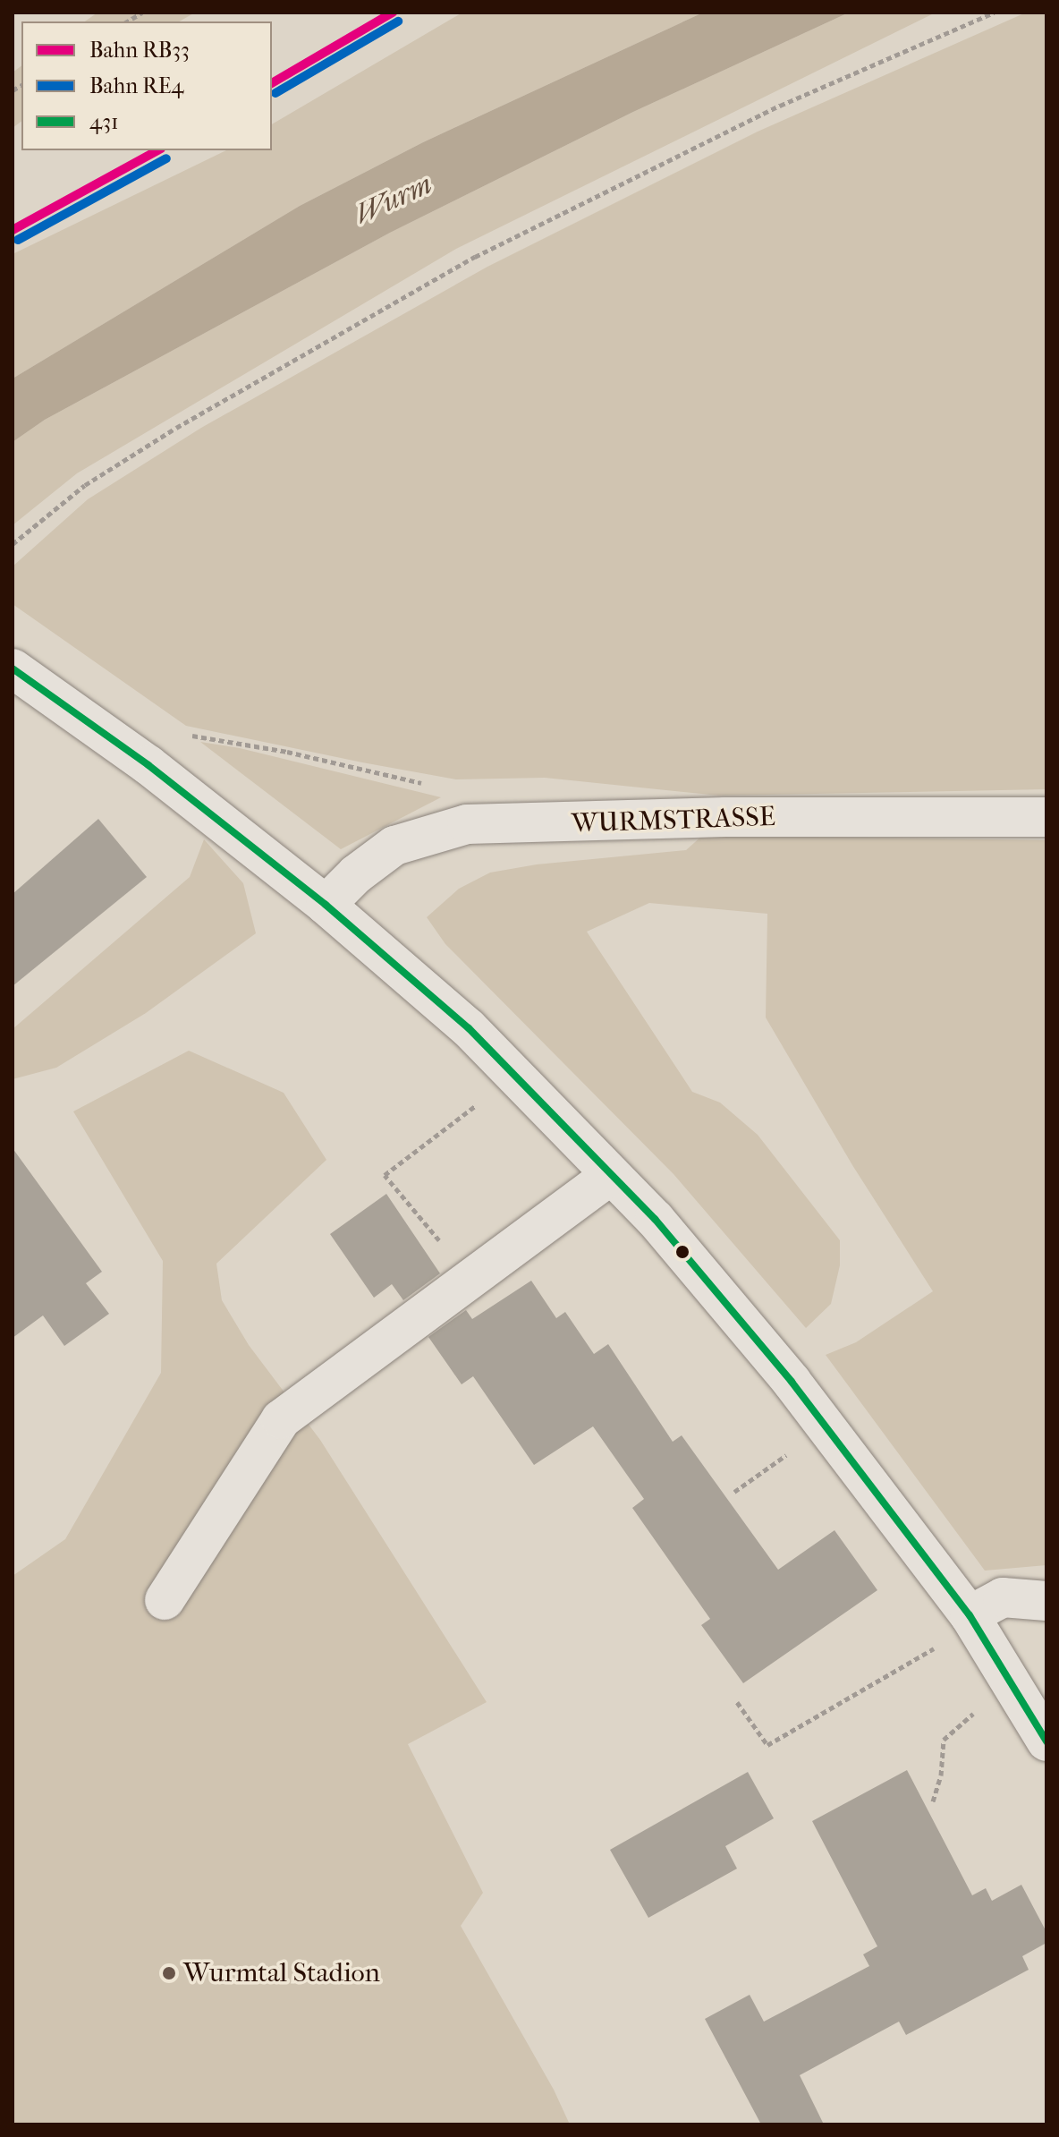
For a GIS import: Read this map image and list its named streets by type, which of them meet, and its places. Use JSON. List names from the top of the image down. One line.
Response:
{"streets":{"street":["WURMSTRASSE"]},"water":["Wurm"],"places":["Wurmtal Stadion"],"lines":["rail line RB33","rail line RE4","transit line 431"],"legend":["Bahn RB33","Bahn RE4","431"]}
